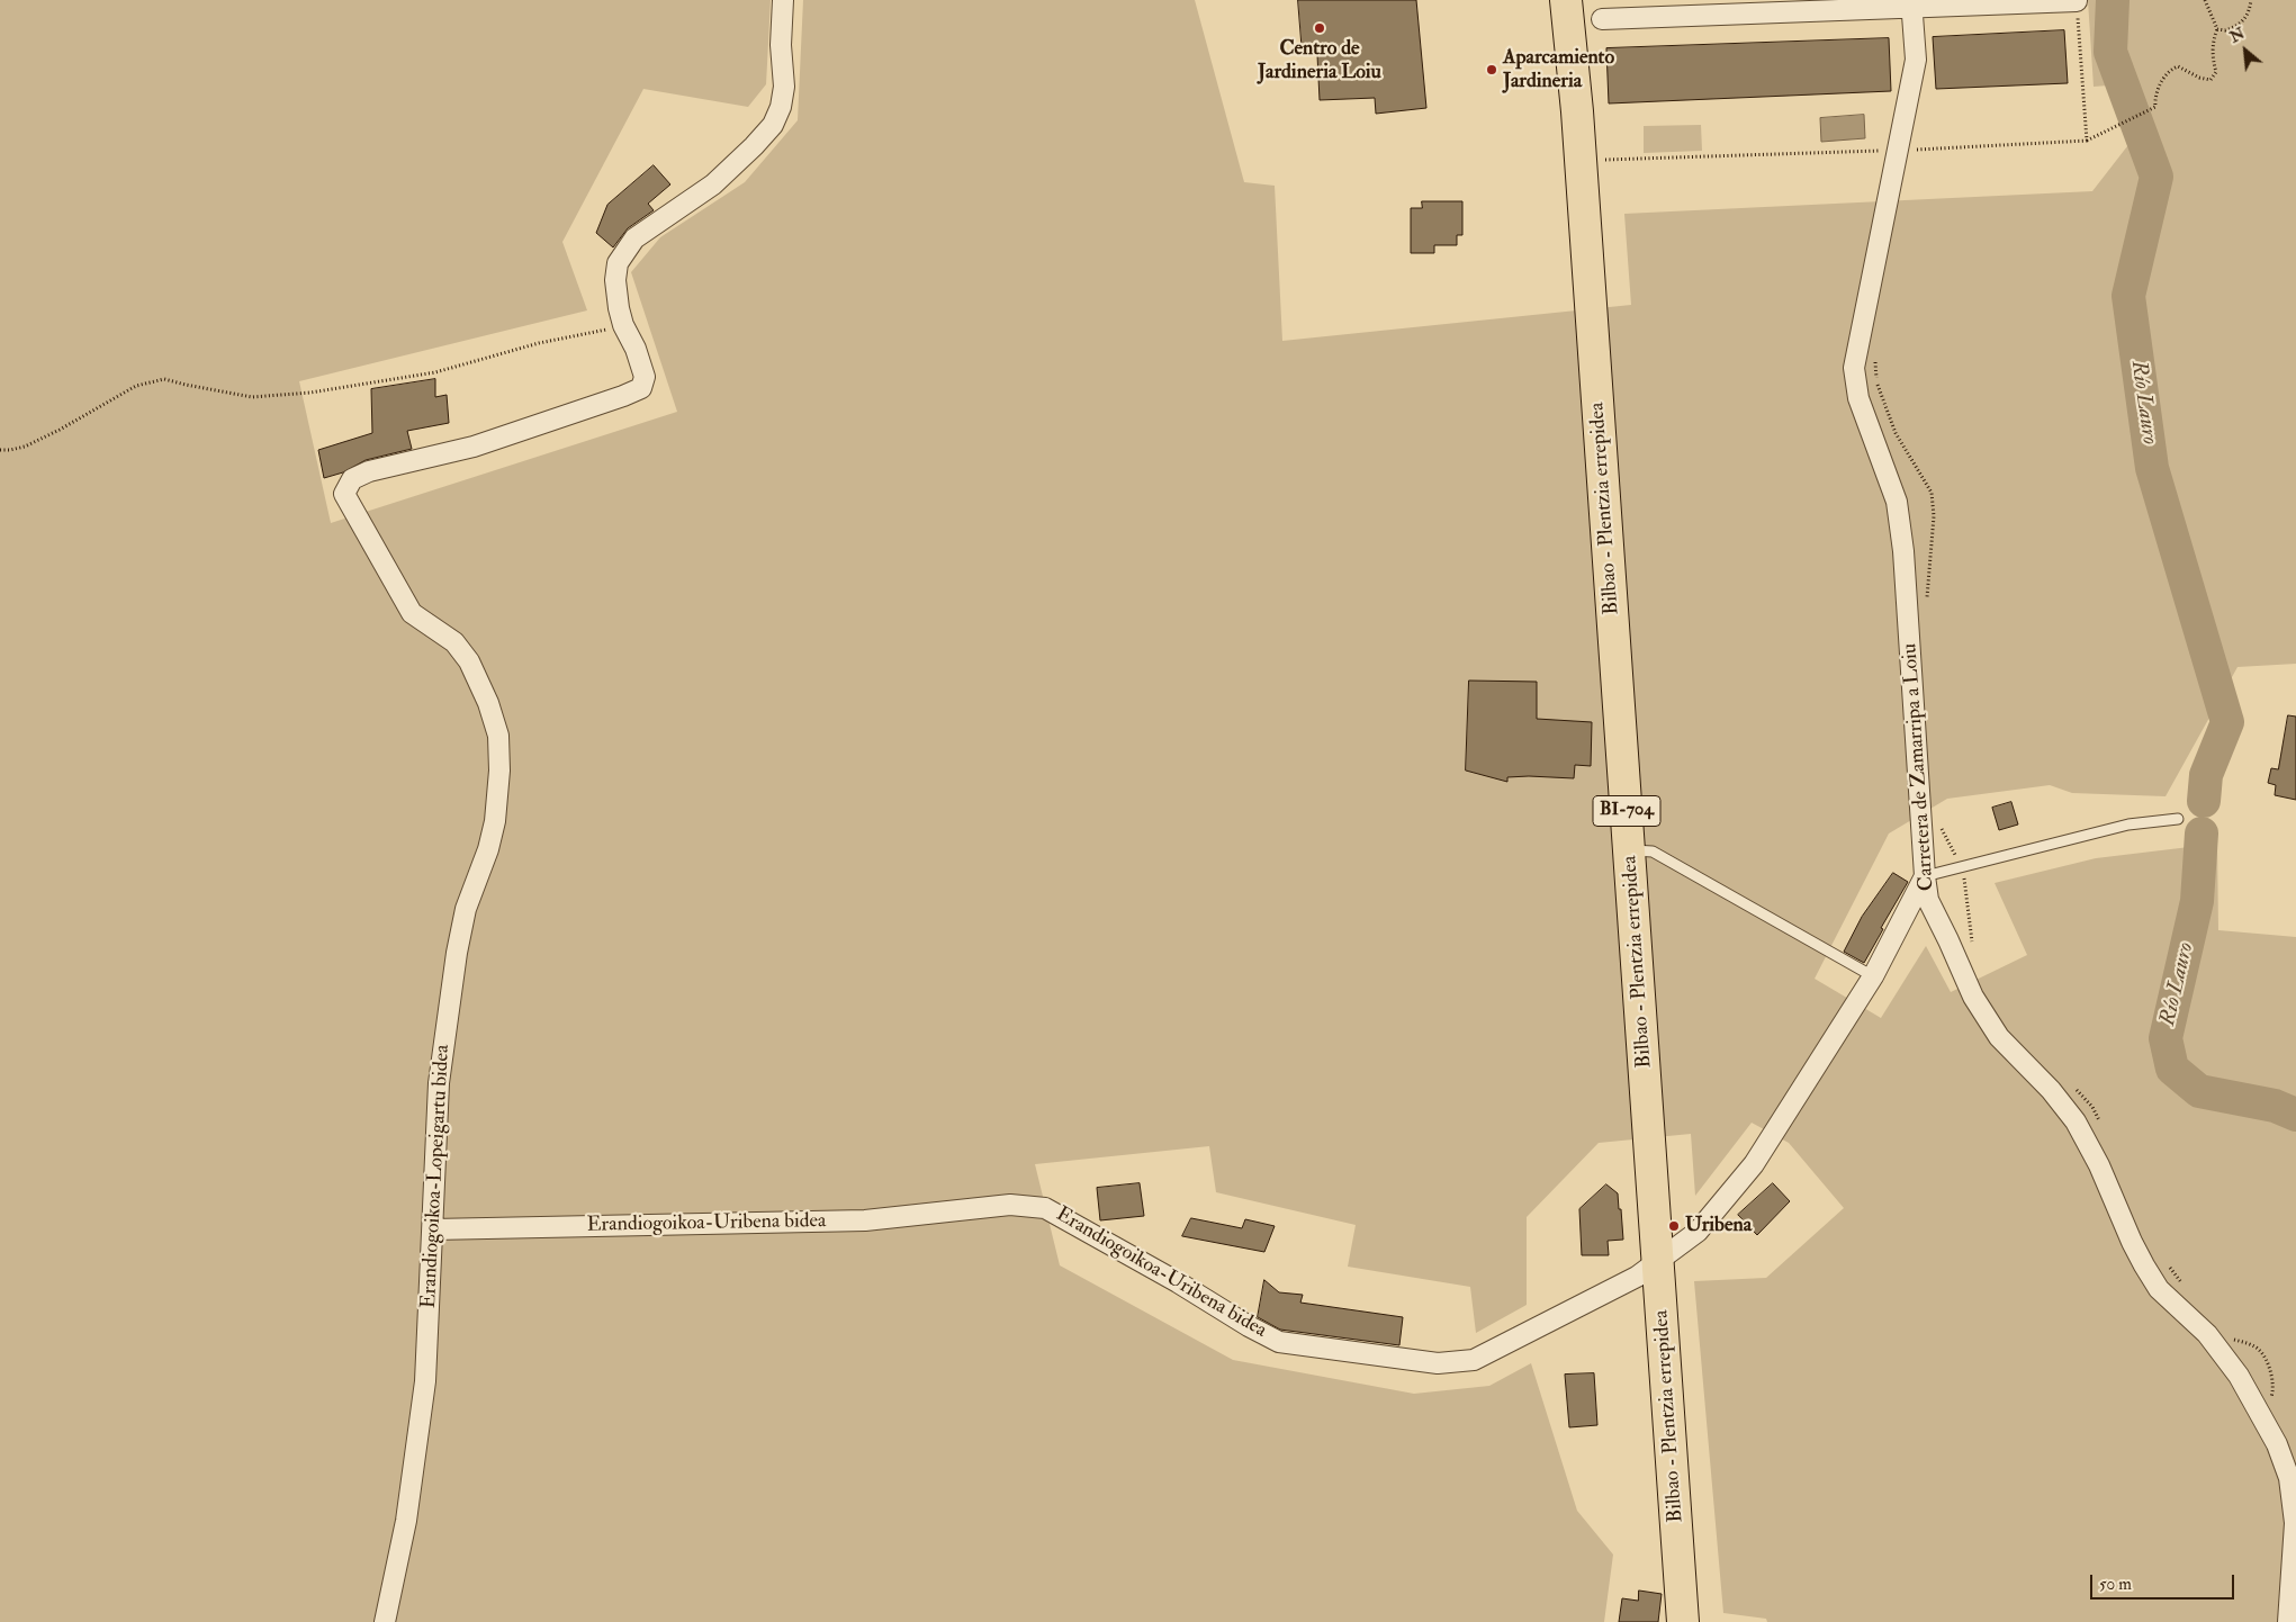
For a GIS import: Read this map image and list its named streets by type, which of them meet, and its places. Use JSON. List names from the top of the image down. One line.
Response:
{"streets":{"main road":["Bilbao - Plentzia errepidea","BI-704"],"street":["Carretera de Zamarripa a Loiu","Erandiogoikoa-Lopeigartu bidea","Erandiogoikoa-Uribena bidea"]},"crossings":[["Bilbao - Plentzia errepidea","Erandiogoikoa-Uribena bidea"],["Carretera de Zamarripa a Loiu","Erandiogoikoa-Uribena bidea"],["Erandiogoikoa-Lopeigartu bidea","Erandiogoikoa-Uribena bidea"]],"water":["Río Lauro"],"places":["Centro de Jardineria Loiu","Aparcamiento Jardineria","Uribena"],"scale_bar":"50 m","north":"top left"}
